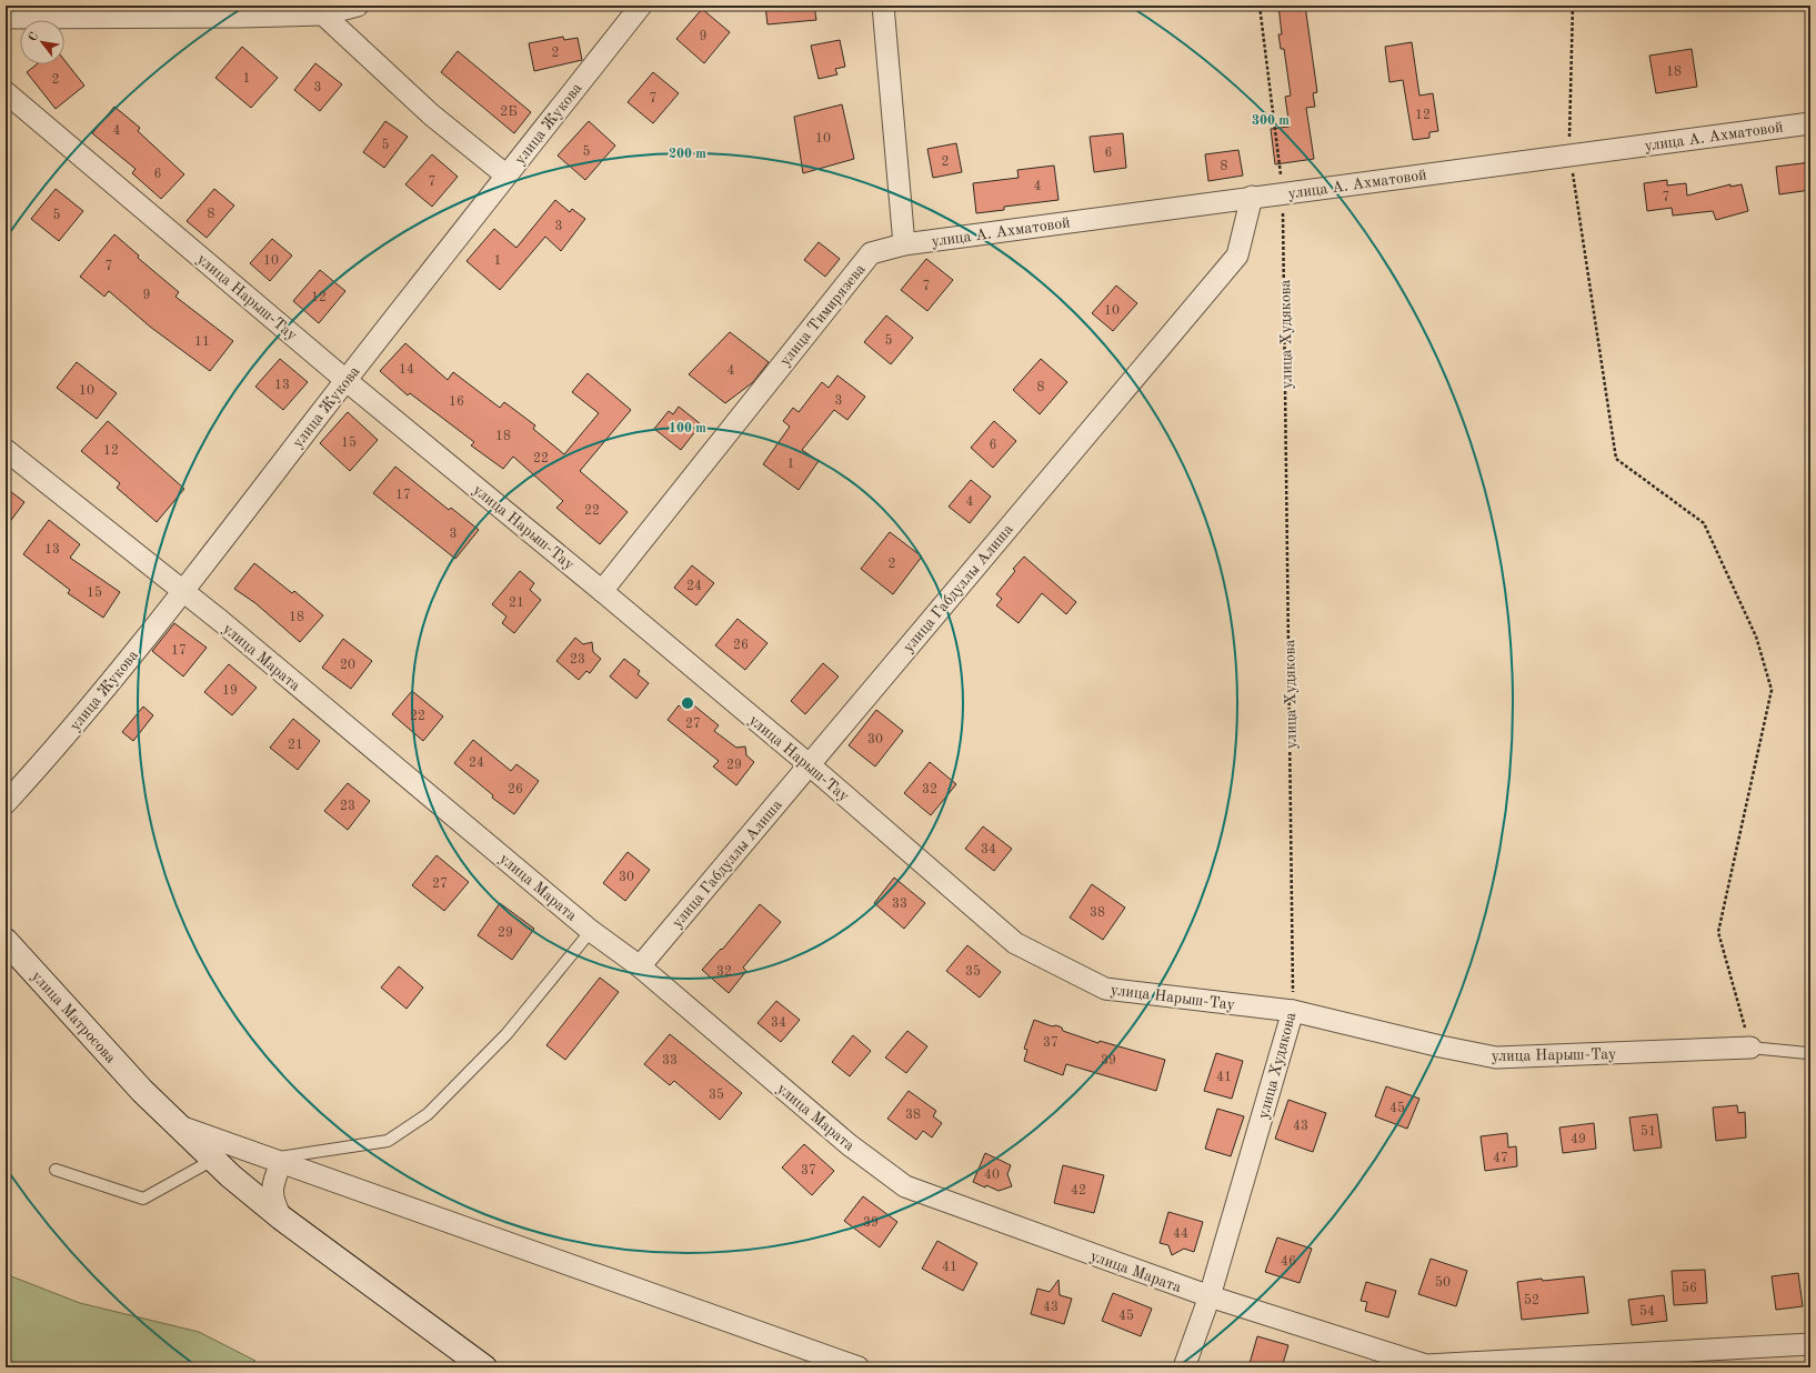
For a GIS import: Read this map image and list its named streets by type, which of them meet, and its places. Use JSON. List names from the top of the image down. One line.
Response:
{"streets":{"main road":["улица Матросова"],"street":["улица Жукова","улица А. Ахматовой","улица Нарыш-Тау","улица Тимирязева","улица Худякова","улица Габдуллы Алиша","улица Марата"]},"crossings":[["улица Жукова","улица Нарыш-Тау"],["улица Жукова","улица Марата"],["улица А. Ахматовой","улица Тимирязева"],["улица А. Ахматовой","улица Худякова"],["улица А. Ахматовой","улица Габдуллы Алиша"],["улица Нарыш-Тау","улица Тимирязева"],["улица Нарыш-Тау","улица Худякова"],["улица Нарыш-Тау","улица Габдуллы Алиша"],["улица Худякова","улица Марата"],["улица Габдуллы Алиша","улица Марата"]],"house_numbers":["9","2","18","1","2","3","7","2Б","12","4","10","5","5","6","2","8","6","7","4","7","8","5","3","10","1","7","7","9","12","10","5","11","14","4","13","8","10","3","16","18","15","6","12","22","1","17","4","22","3","13","2","24","15","21","18","26","17","23","20","19","22","27","30","21","24","29","26","32","23","34","30","27","33","38","29","32","35","34","37","33","39","41","35","45","38","43","51","49","47","37","40","42","39","44","46","41","50","56","52","43","54","45"],"north":"top left","rings":["300 m","200 m","100 m"]}
